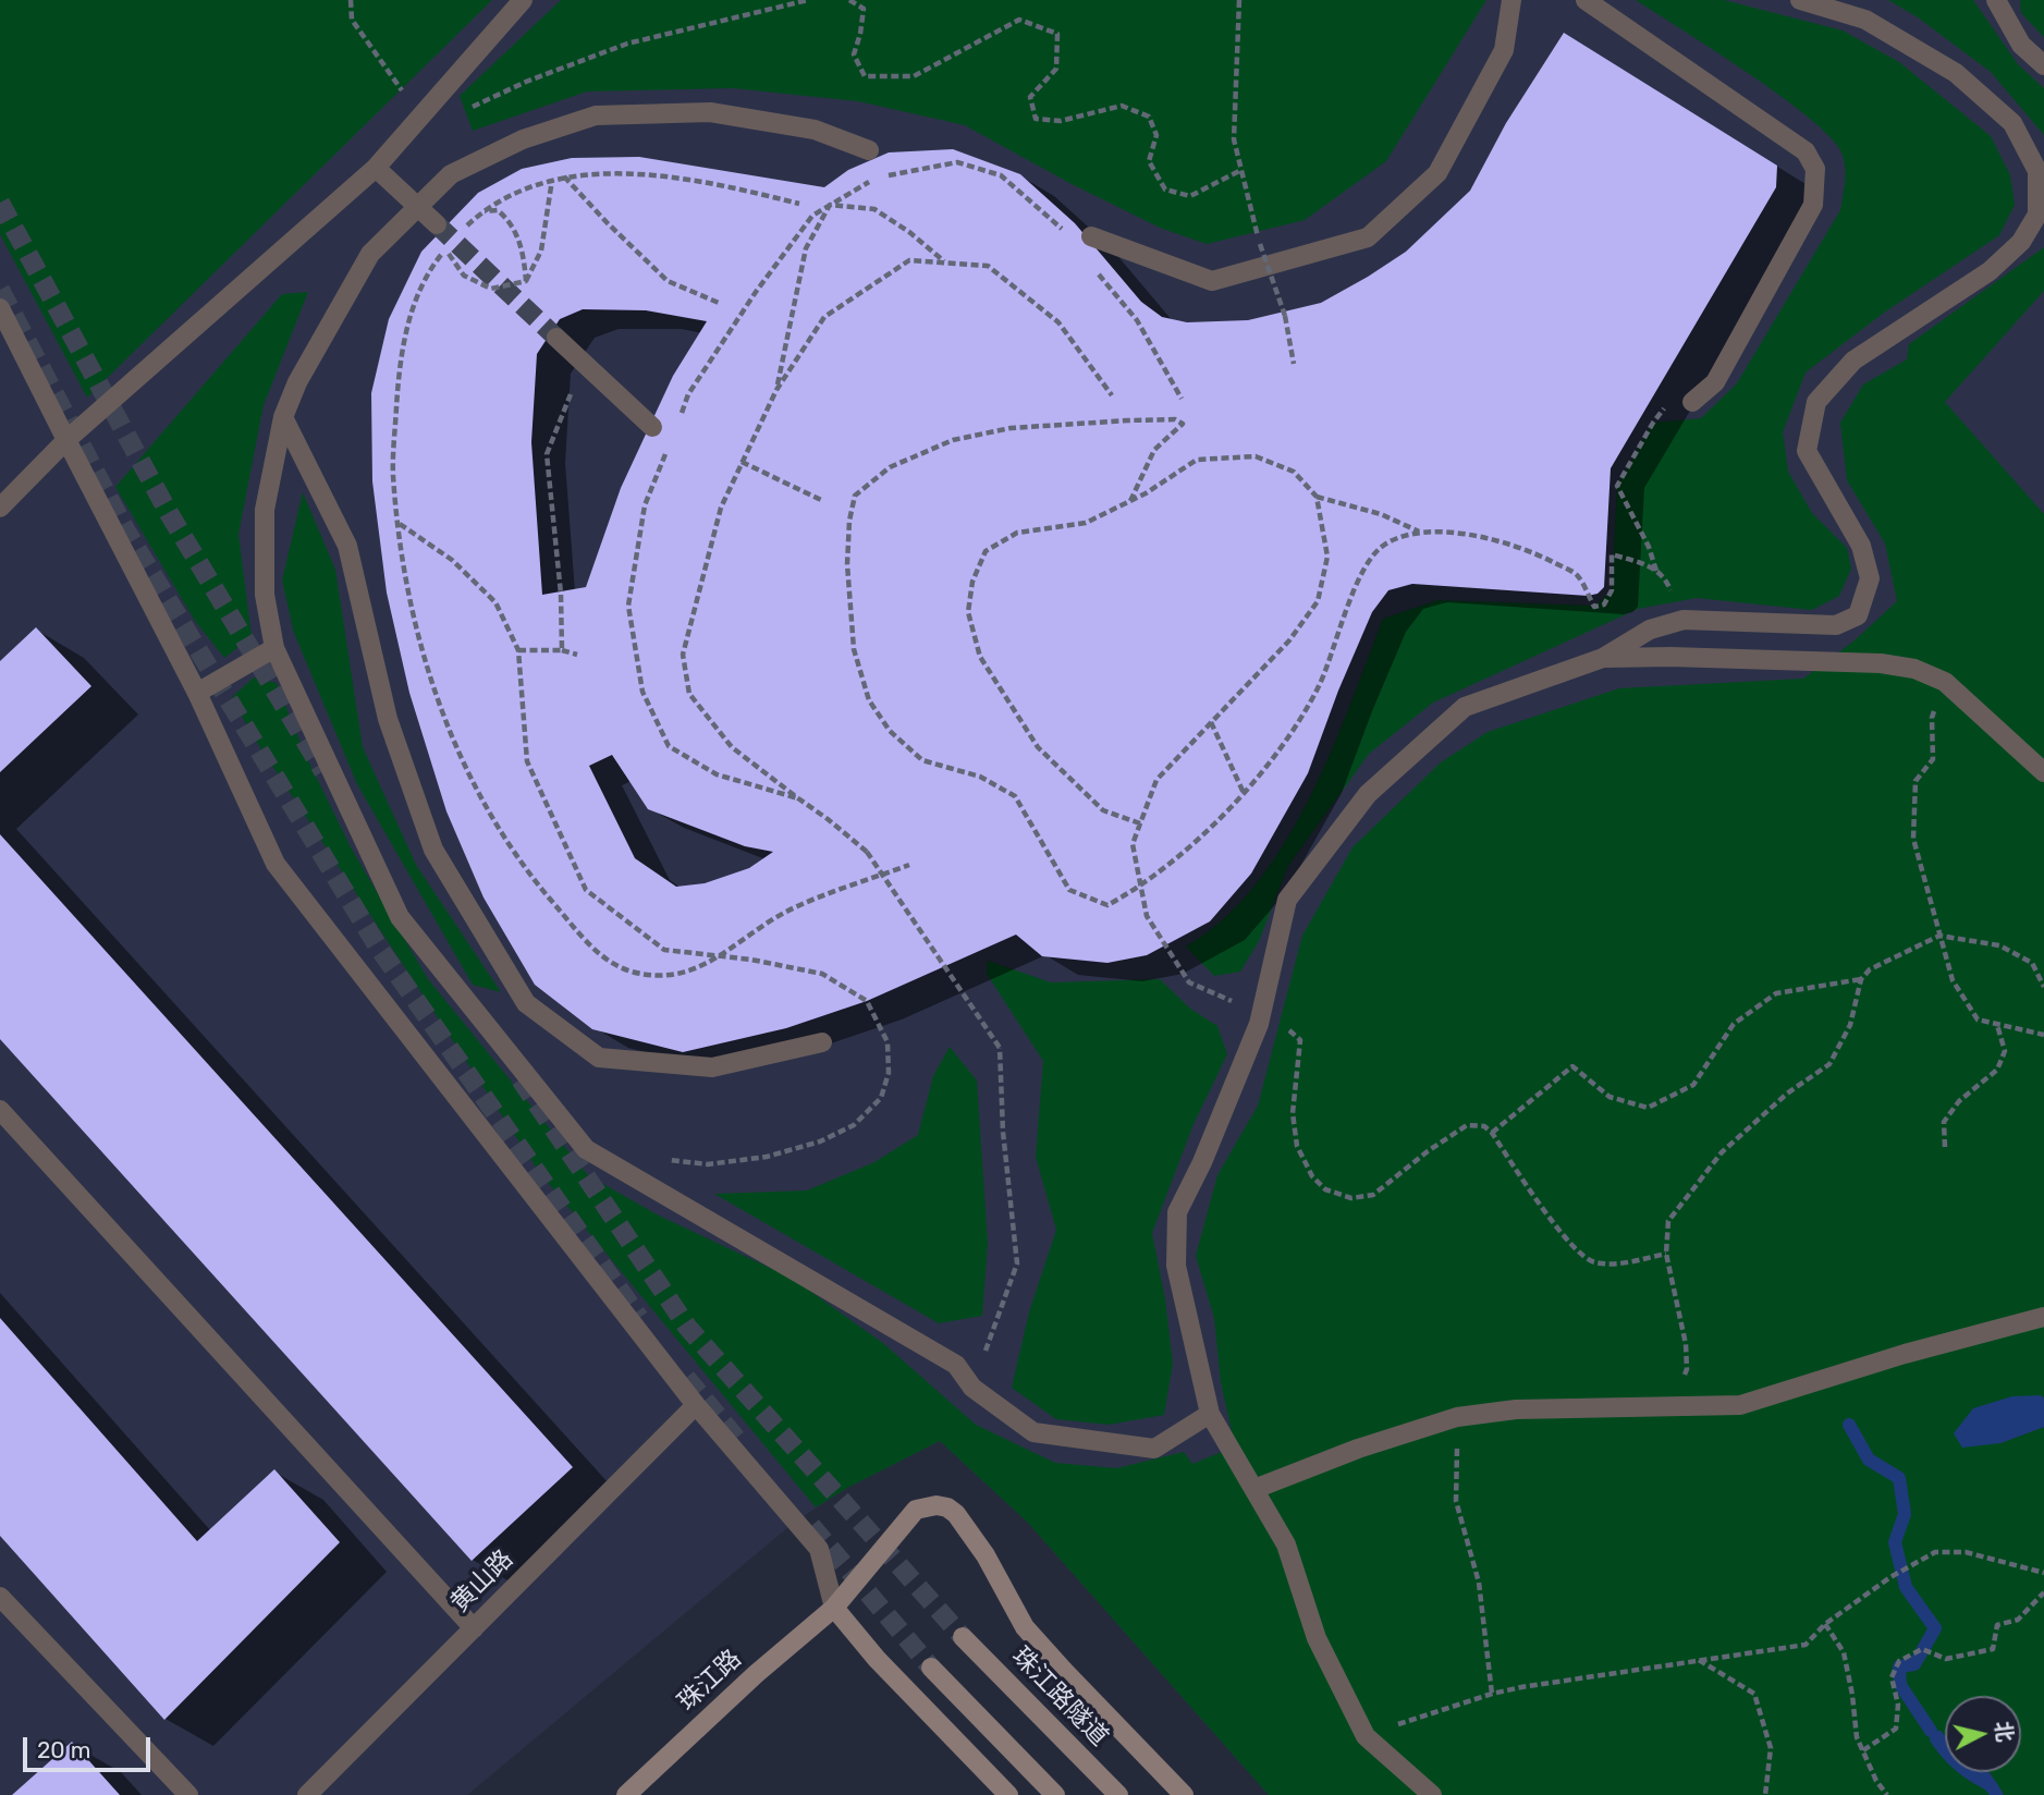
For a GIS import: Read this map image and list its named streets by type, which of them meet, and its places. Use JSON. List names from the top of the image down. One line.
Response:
{"streets":{"street":["黄山路","珠江路","珠江路隧道"]},"scale_bar":"20 m","north":"right"}
